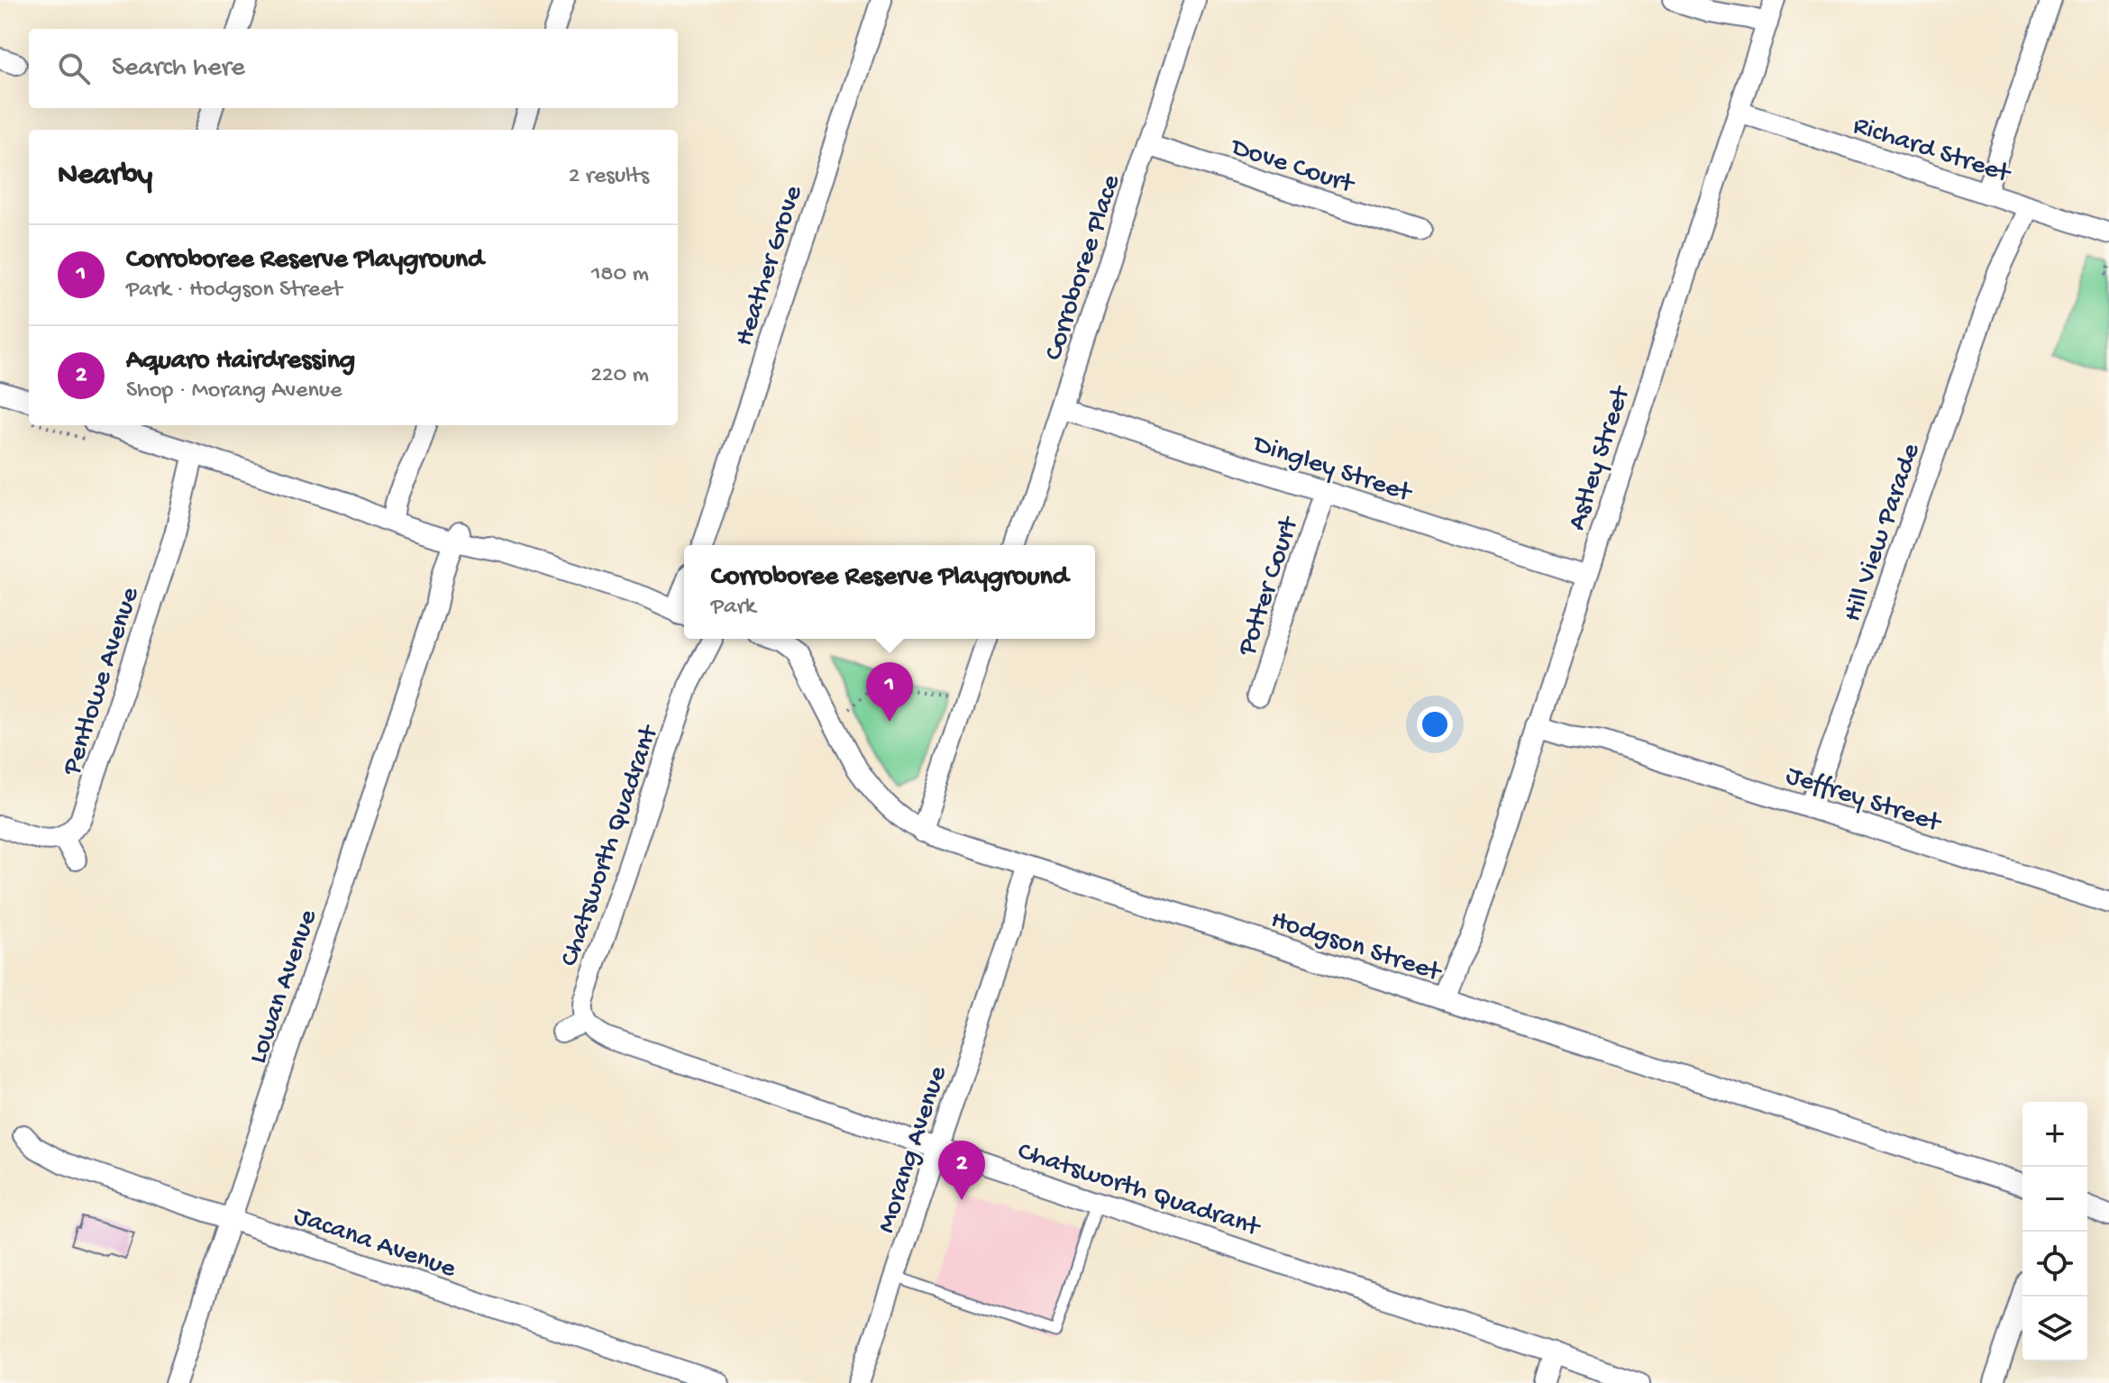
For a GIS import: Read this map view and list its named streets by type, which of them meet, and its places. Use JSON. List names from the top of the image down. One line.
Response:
{"streets":{"street":["Richard Street","Dove Court","Heather Grove","Corroboree Place","Astley Street","Dingley Street","Hill View Parade","Potter Court","Pentlowe Avenue","Jeffrey Street","Chatsworth Quadrant","Hodgson Street","Lowan Avenue","Morang Avenue","Jacana Avenue"]},"crossings":[["Richard Street","Astley Street"],["Richard Street","Hill View Parade"],["Dove Court","Corroboree Place"],["Corroboree Place","Dingley Street"],["Astley Street","Dingley Street"],["Astley Street","Jeffrey Street"],["Astley Street","Hodgson Street"],["Dingley Street","Potter Court"],["Hill View Parade","Jeffrey Street"],["Chatsworth Quadrant","Morang Avenue"],["Hodgson Street","Morang Avenue"],["Lowan Avenue","Jacana Avenue"]],"page":{"search":"Search here","heading":["Nearby","2 results"],"list":[{"mark":"1","name":"Corroboree Reserve Playground","note":"Park · Hodgson Street","value":"180 m"},{"mark":"2","name":"Aquaro Hairdressing","note":"Shop · Morang Avenue","value":"220 m"}],"popup":["Corroboree Reserve Playground","Park"],"pins":["1","2"],"map_buttons":["+","−"]}}
